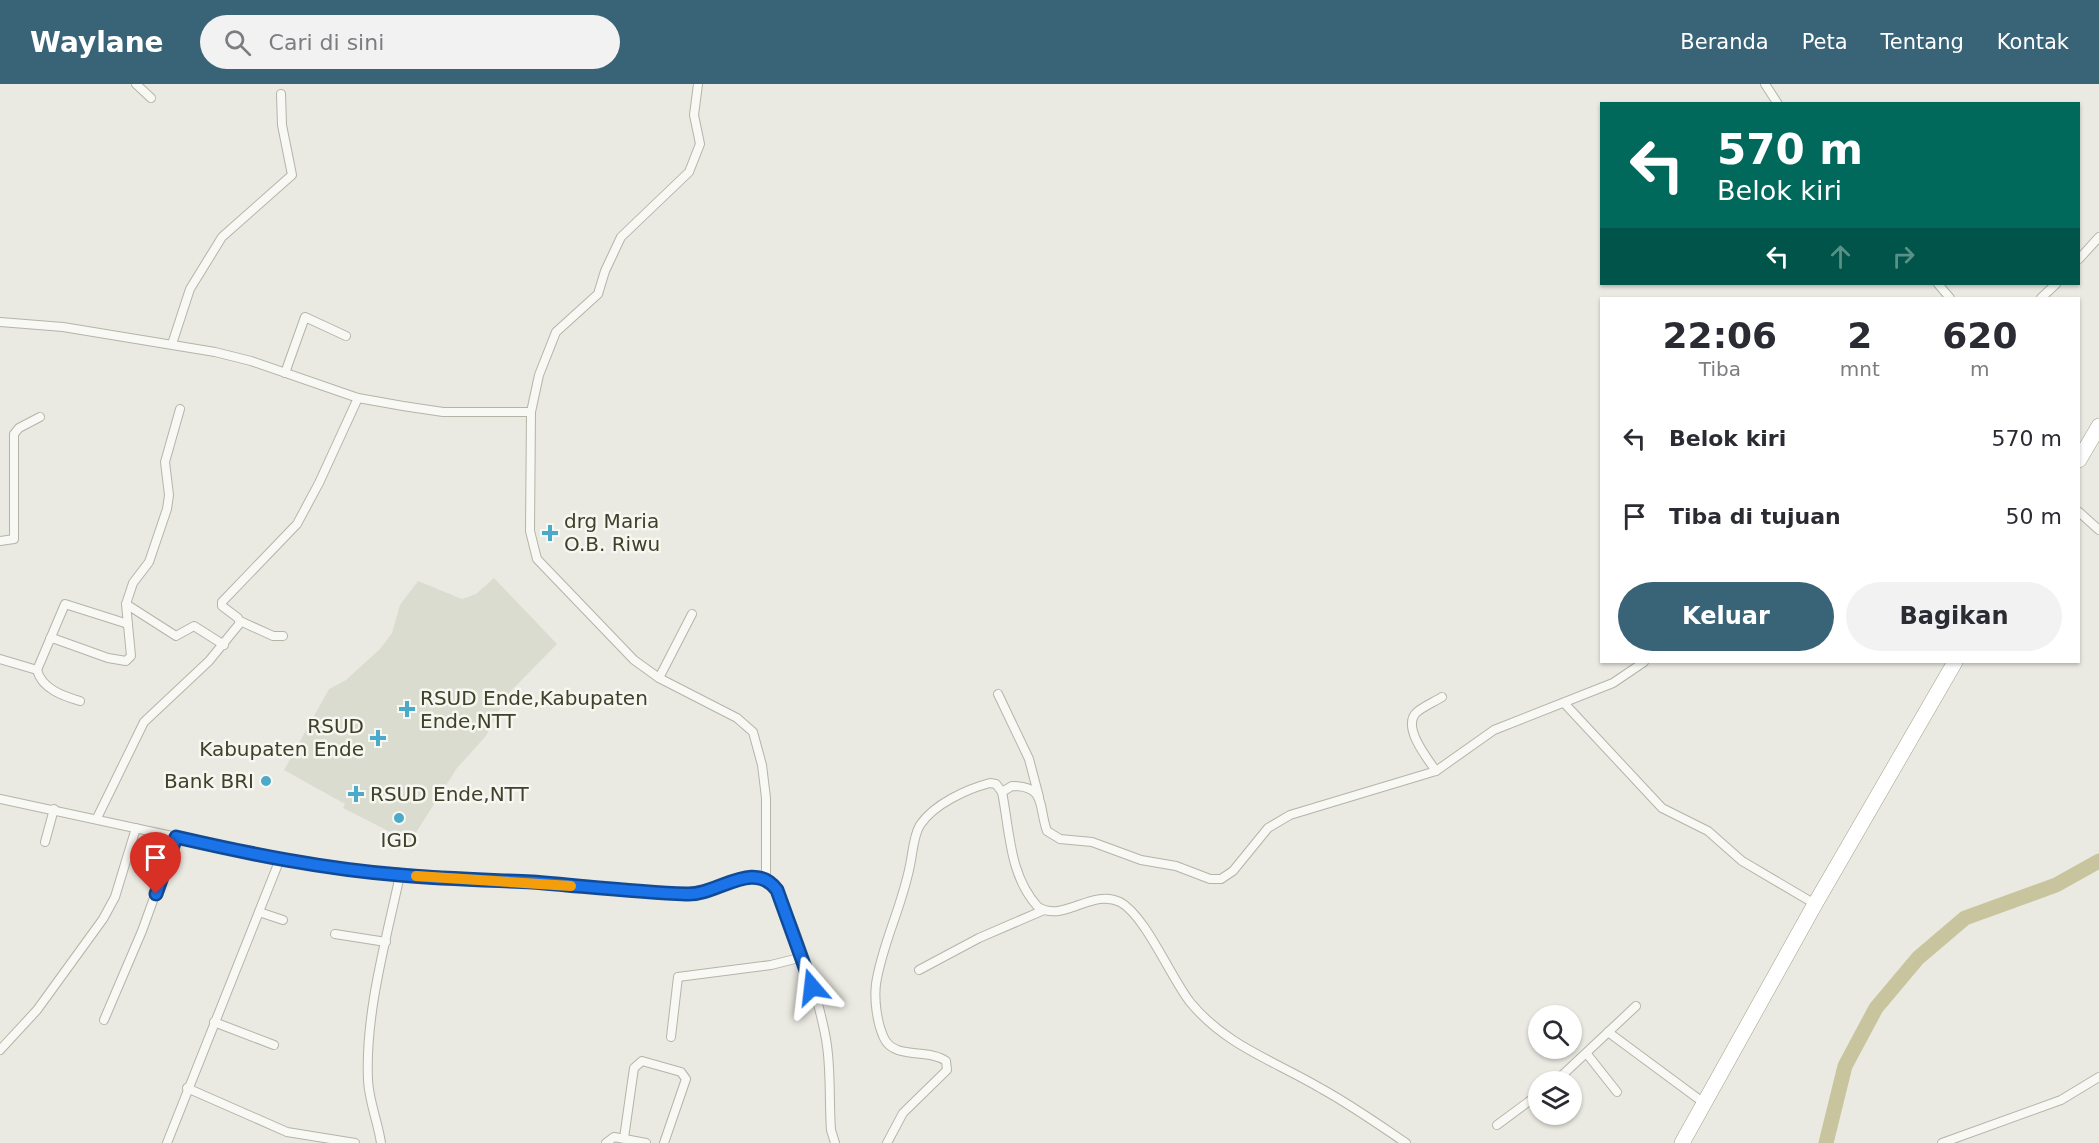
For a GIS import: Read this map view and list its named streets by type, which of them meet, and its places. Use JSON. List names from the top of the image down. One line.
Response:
{"places":{"health":["drg Maria O.B. Riwu","RSUD Ende,Kabupaten Ende,NTT","RSUD Kabupaten Ende","RSUD Ende,NTT"],"other":["Bank BRI","IGD"]},"page":{"header":"Waylane","search":"Cari di sini","nav":["Beranda","Peta","Tentang","Kontak"],"turn":["570 m","Belok kiri"],"eta":["22:06","Tiba","2","mnt","620","m"],"list":[{"name":"Belok kiri","value":"570 m"},{"name":"Tiba di tujuan","value":"50 m"}],"buttons":["Keluar","Bagikan"]}}
